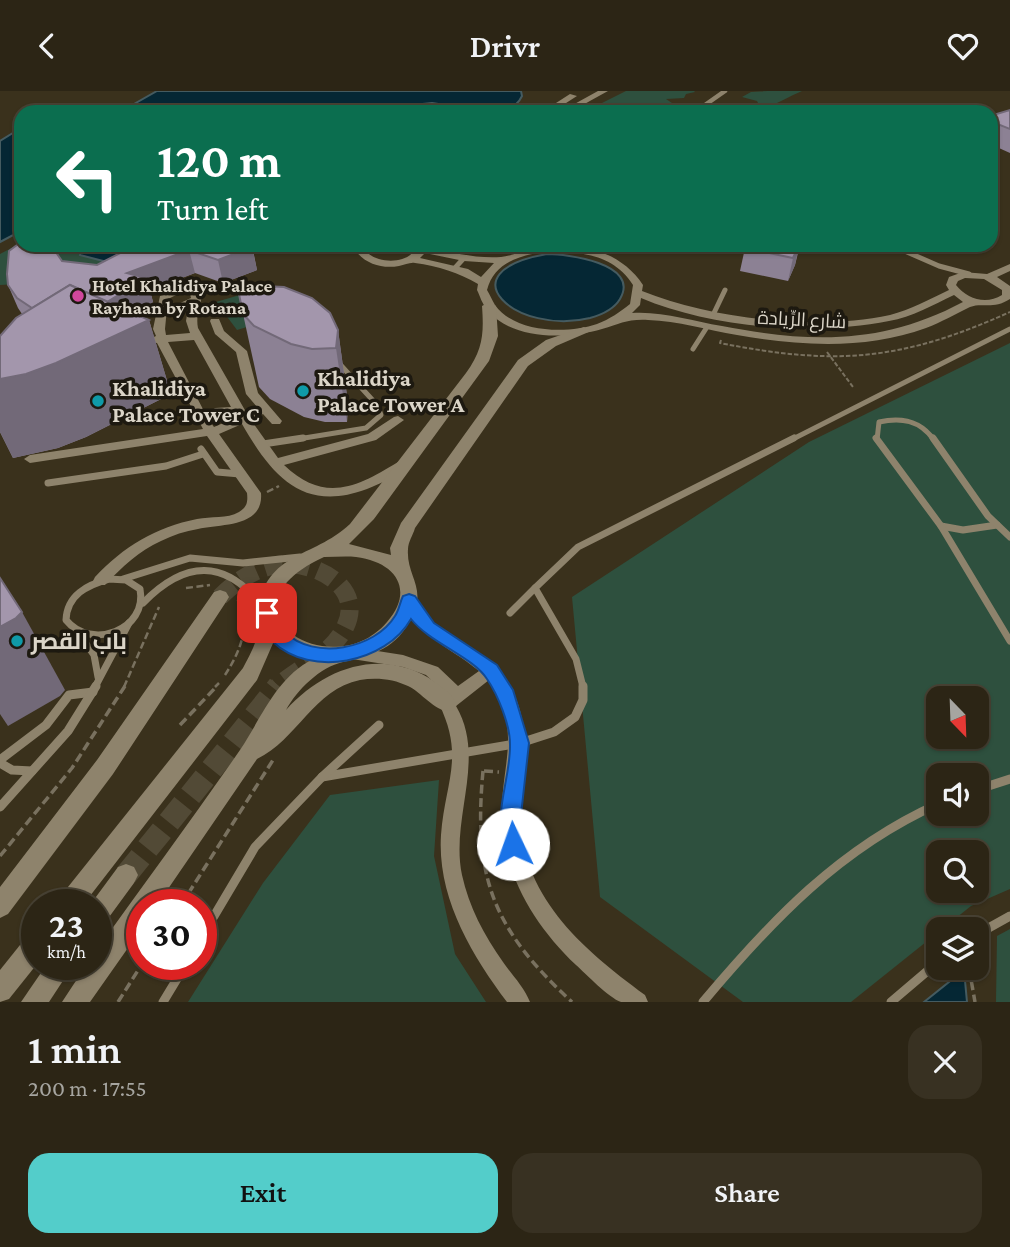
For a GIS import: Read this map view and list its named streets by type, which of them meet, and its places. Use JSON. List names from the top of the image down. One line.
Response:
{"streets":{"street":["شارع الرِّيادة"]},"places":["Hotel Khalidiya Palace Rayhaan by Rotana","Khalidiya Palace Tower A","Khalidiya Palace Tower C","باب القصر"],"north":"bottom right","page":{"header":"Drivr","turn":["120 m","Turn left"],"speed":"23 km/h","limit":"30","heading":["1 min","200 m · 17:55"],"buttons":["Exit","Share"]}}
